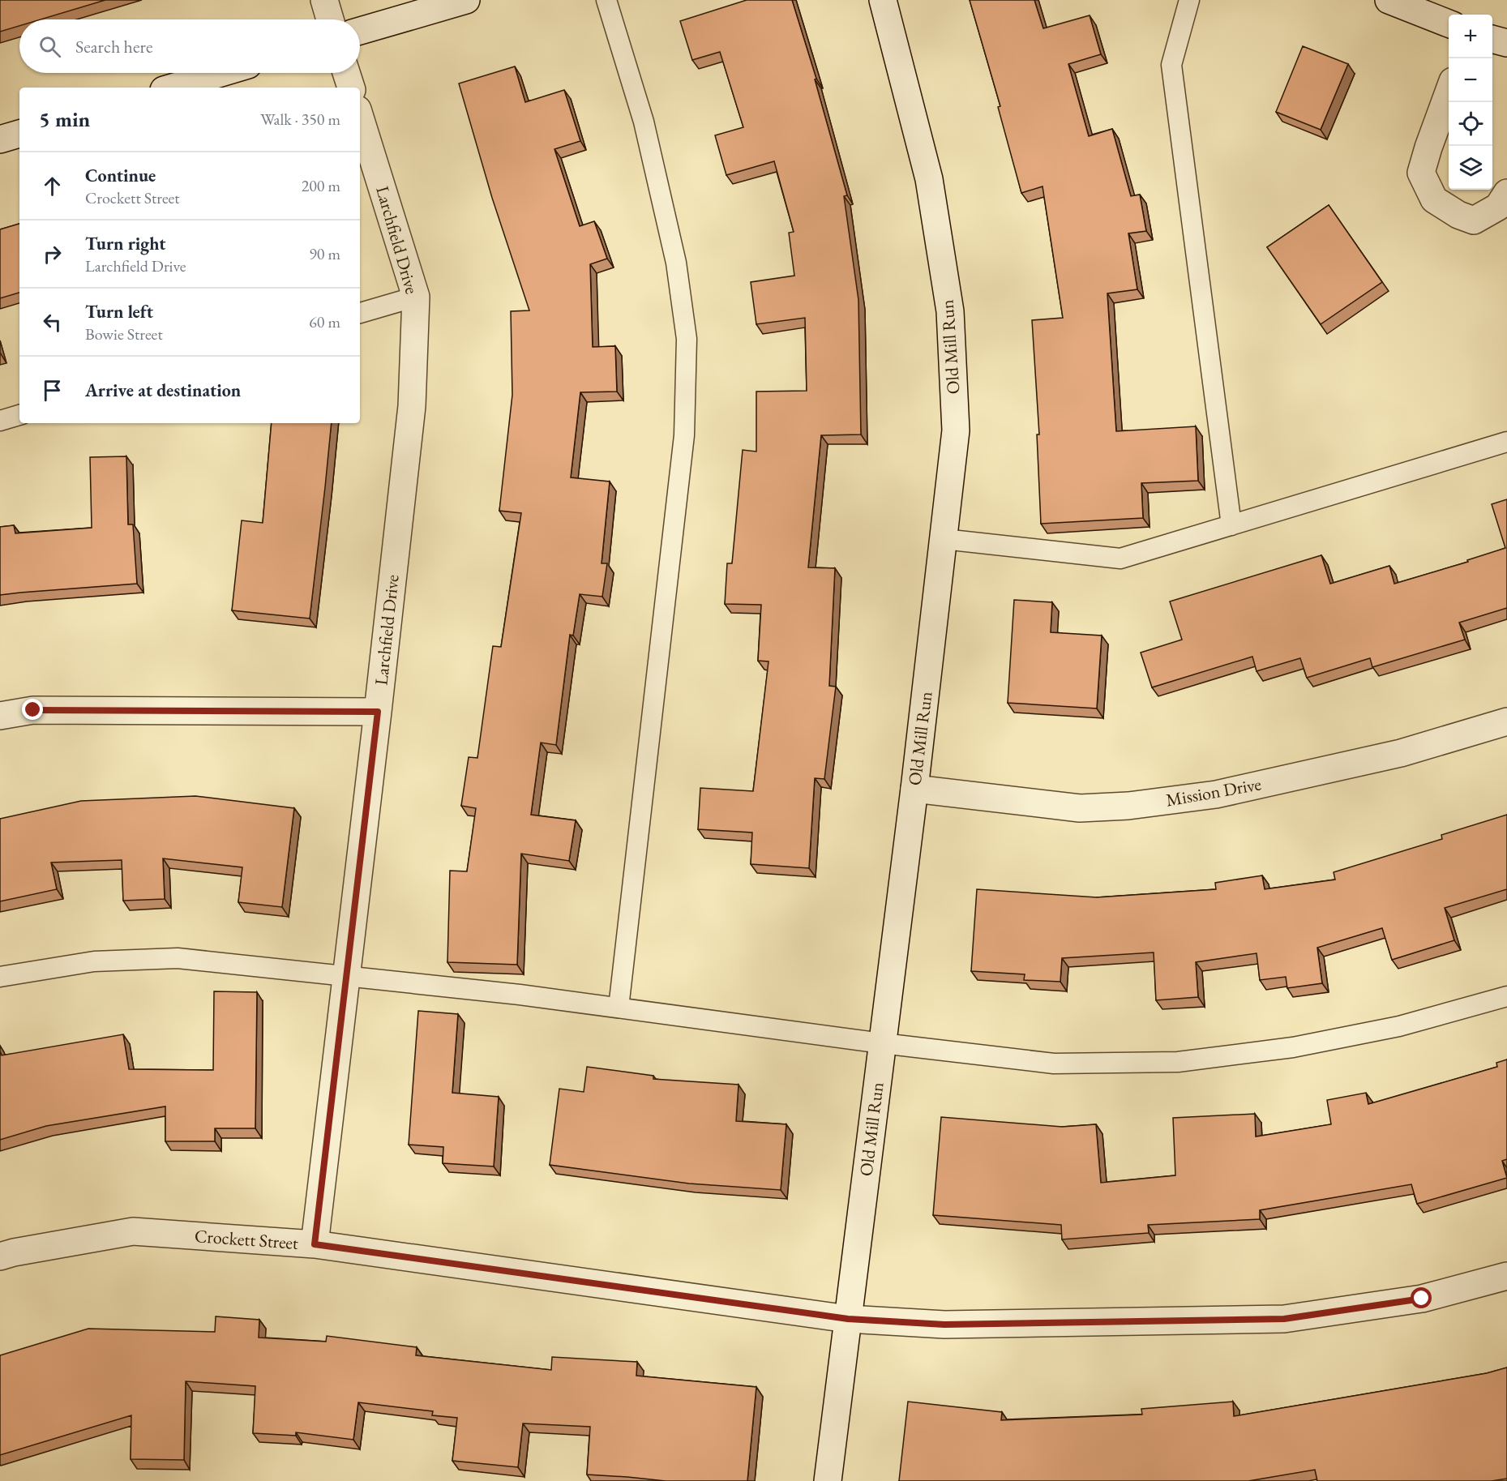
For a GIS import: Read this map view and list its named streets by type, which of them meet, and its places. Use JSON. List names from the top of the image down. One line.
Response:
{"streets":{"street":["Larchfield Drive","Old Mill Run","Mission Drive","Crockett Street"]},"crossings":[["Larchfield Drive","Crockett Street"],["Old Mill Run","Mission Drive"],["Old Mill Run","Crockett Street"]],"page":{"map_buttons":["+","−"],"search":"Search here","heading":["5 min","Walk · 350 m"],"list":[["Continue","Crockett Street","200 m"],["Turn right","Larchfield Drive","90 m"],["Turn left","Bowie Street","60 m"],"Arrive at destination"]}}
